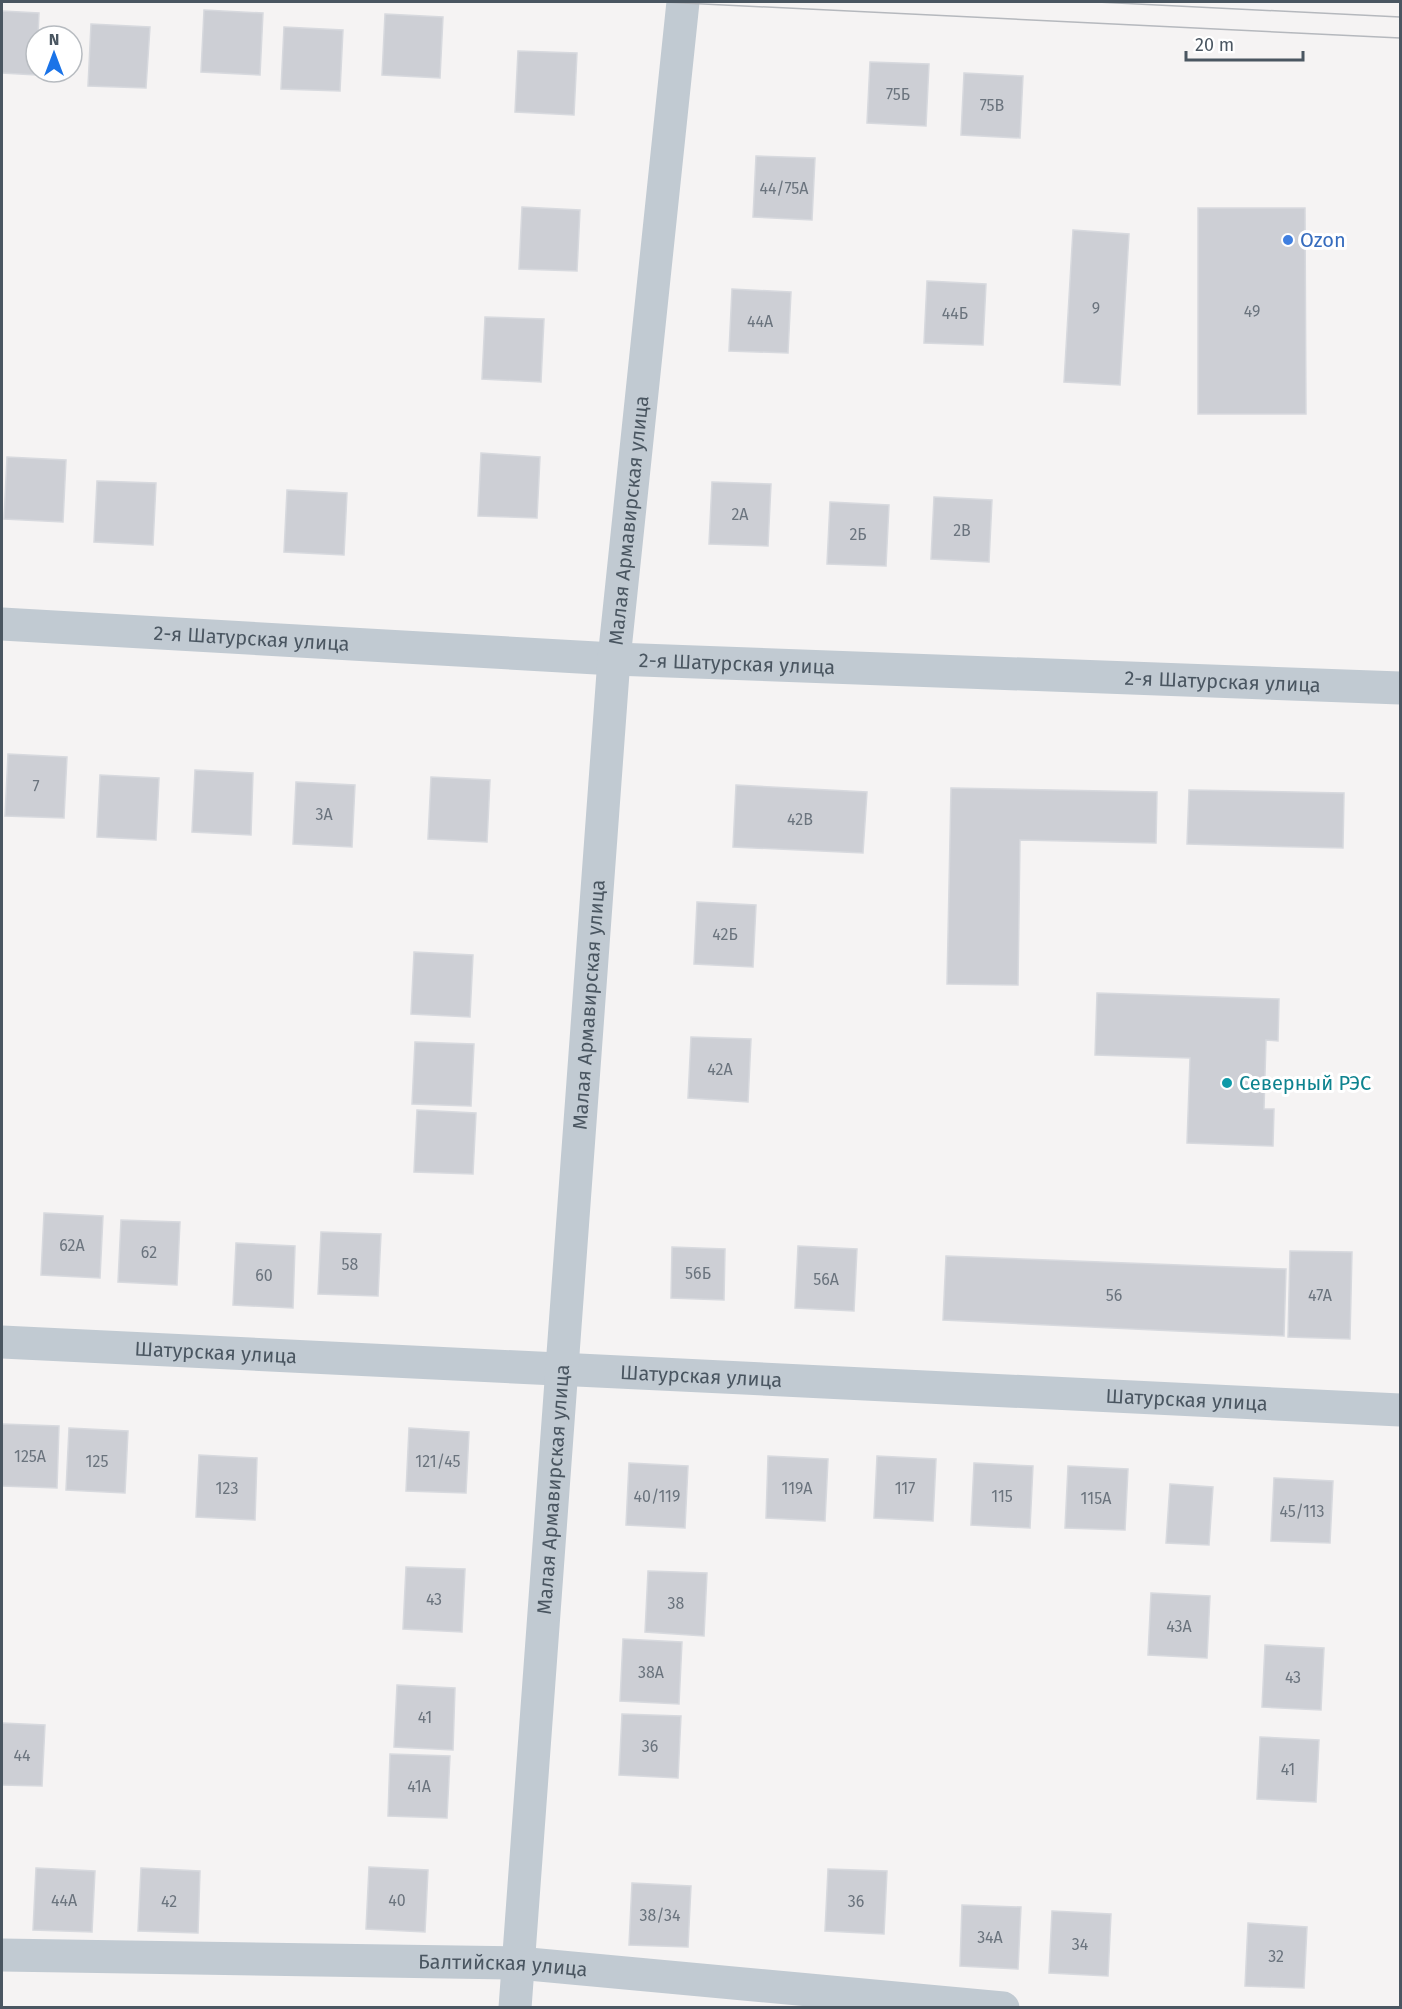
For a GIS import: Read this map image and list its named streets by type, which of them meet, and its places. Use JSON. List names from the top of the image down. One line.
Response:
{"streets":{"street":["Малая Армавирская улица","2-я Шатурская улица","Шатурская улица","Балтийская улица"]},"crossings":[["Малая Армавирская улица","2-я Шатурская улица"],["Малая Армавирская улица","Шатурская улица"],["Малая Армавирская улица","Балтийская улица"]],"places":["Ozon","Северный РЭС"],"house_numbers":["75Б","75В","44/75А","9","49","44Б","44А","2А","2В","2Б","7","3А","42В","42Б","42А","62А","62","58","56Б","60","56А","56","47А","125А","125","121/45","123","119А","117","40/119","115","115А","45/113","43","38","43А","38А","43","41","36","44","41","41А","44А","40","42","36","38/34","34А","34","32"],"scale_bar":"20 m","north":"top"}
